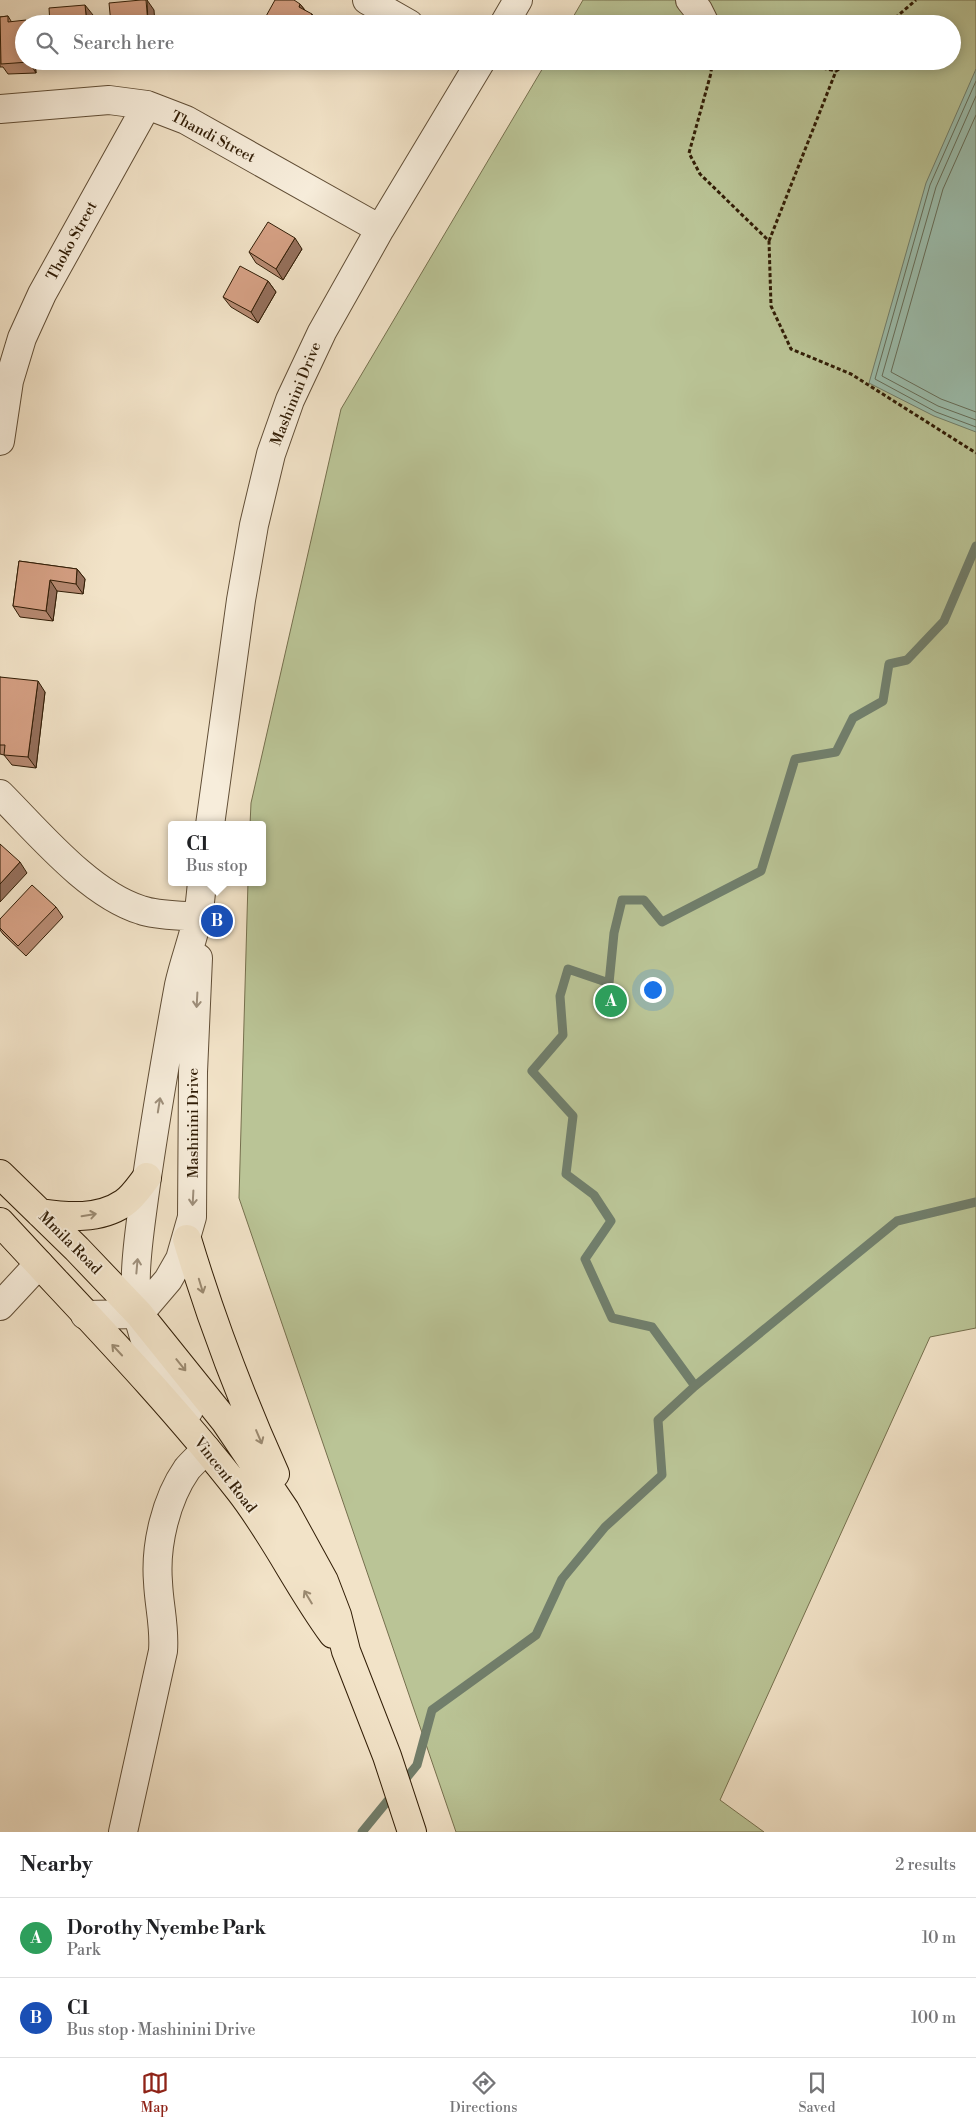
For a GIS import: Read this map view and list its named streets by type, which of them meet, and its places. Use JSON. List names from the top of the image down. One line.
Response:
{"streets":{"main road":["Mmila Road","Vincent Road"],"street":["Thandi Street","Thoko Street","Mashinini Drive"]},"crossings":[["Thandi Street","Thoko Street"],["Thandi Street","Mashinini Drive"],["Mashinini Drive","Mmila Road"],["Mashinini Drive","Vincent Road"],["Mmila Road","Vincent Road"]],"page":{"search":"Search here","popup":["C1","Bus stop"],"pins":["B","A"],"heading":["Nearby","2 results"],"list":[{"mark":"A","name":"Dorothy Nyembe Park","note":"Park","value":"10 m"},{"mark":"B","name":"C1","note":"Bus stop · Mashinini Drive","value":"100 m"}],"nav":["Map","Directions","Saved"]}}
